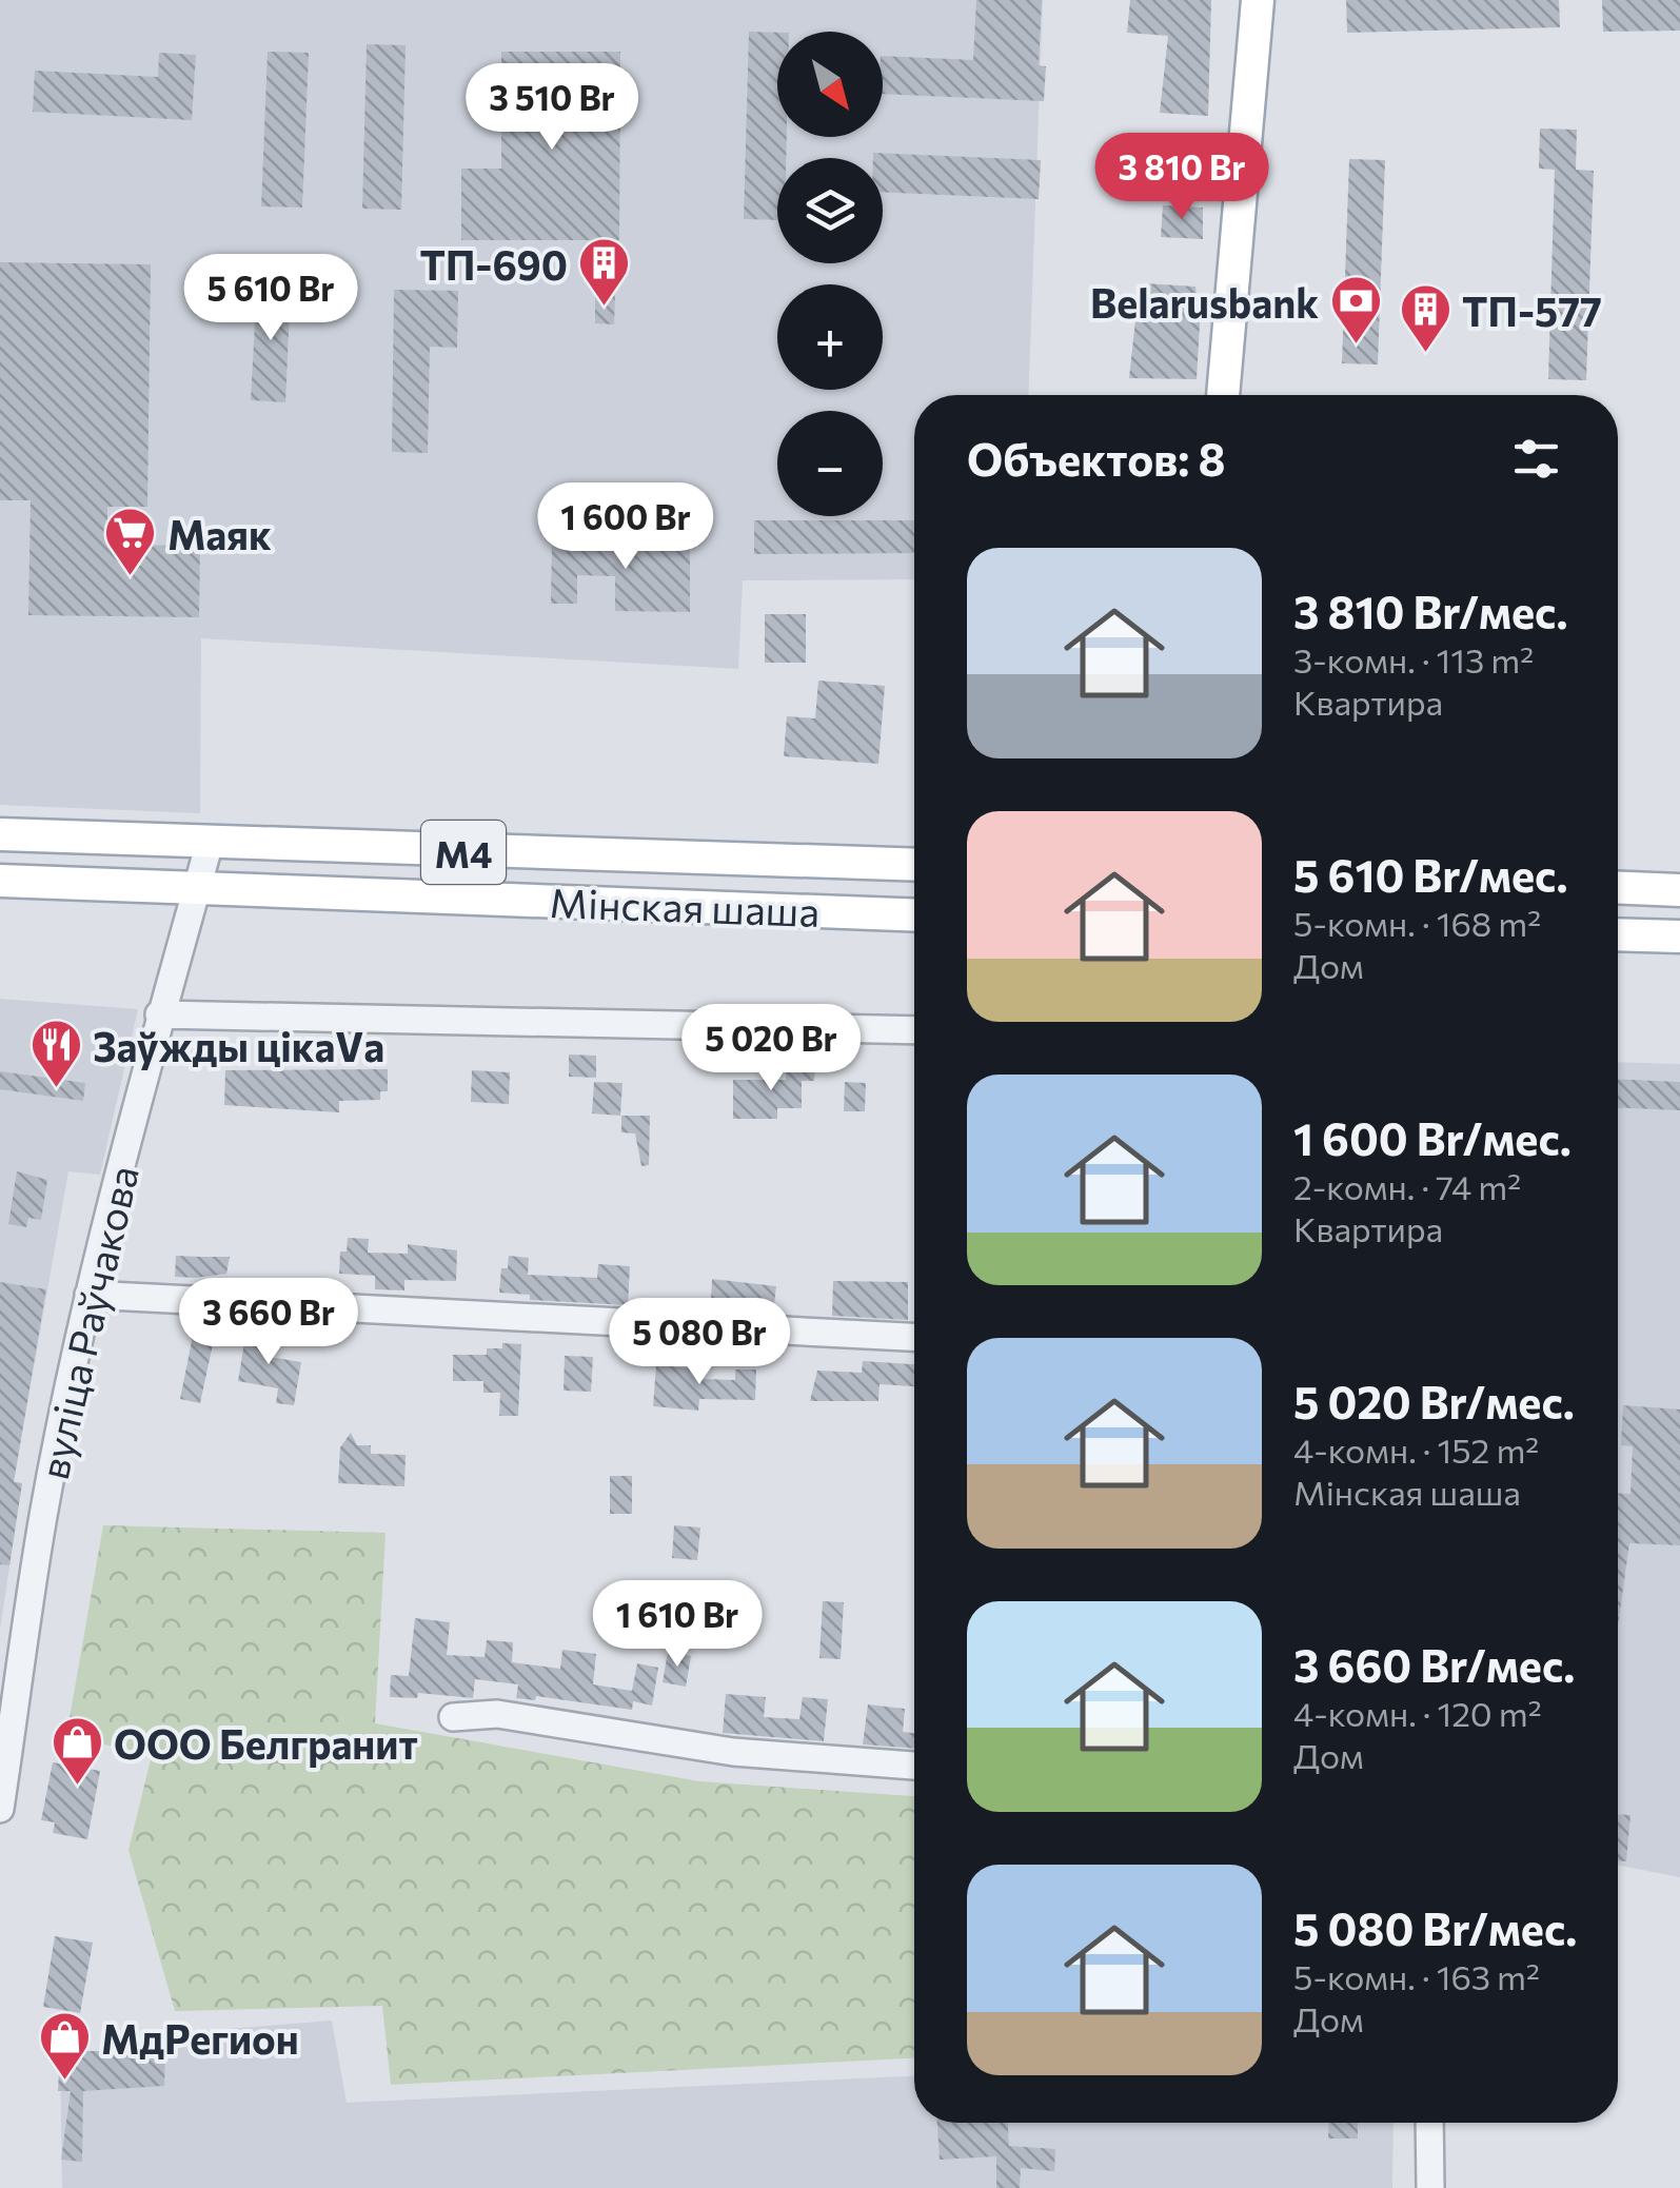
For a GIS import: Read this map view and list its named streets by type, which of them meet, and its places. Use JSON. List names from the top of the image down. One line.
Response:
{"streets":{"main road":["М4","Мінская шаша"],"street":["вуліца Раўчакова"]},"crossings":[["Мінская шаша","вуліца Раўчакова"]],"places":{"building":["ТП-690","ТП-577"],"bank":["Belarusbank"],"supermarket":["Маяк"],"restaurant":["Заўжды цікаVа"],"shop":["ООО Белгранит","МдРегион"]},"north":"bottom right","page":{"map_buttons":["+","−"],"price":["3 510 Br","3 810 Br","5 610 Br","1 600 Br","5 020 Br","3 660 Br","5 080 Br","1 610 Br"],"heading":"Объектов: 8","list":[{"name":"3 810 Br/мес.","note":"3-комн. · 113 m² · Квартира"},{"name":"5 610 Br/мес.","note":"5-комн. · 168 m² · Дом"},{"name":"1 600 Br/мес.","note":"2-комн. · 74 m² · Квартира"},{"name":"5 020 Br/мес.","note":"4-комн. · 152 m² · Мінская шаша"},{"name":"3 660 Br/мес.","note":"4-комн. · 120 m² · Дом"},{"name":"5 080 Br/мес.","note":"5-комн. · 163 m² · Дом"}]}}
